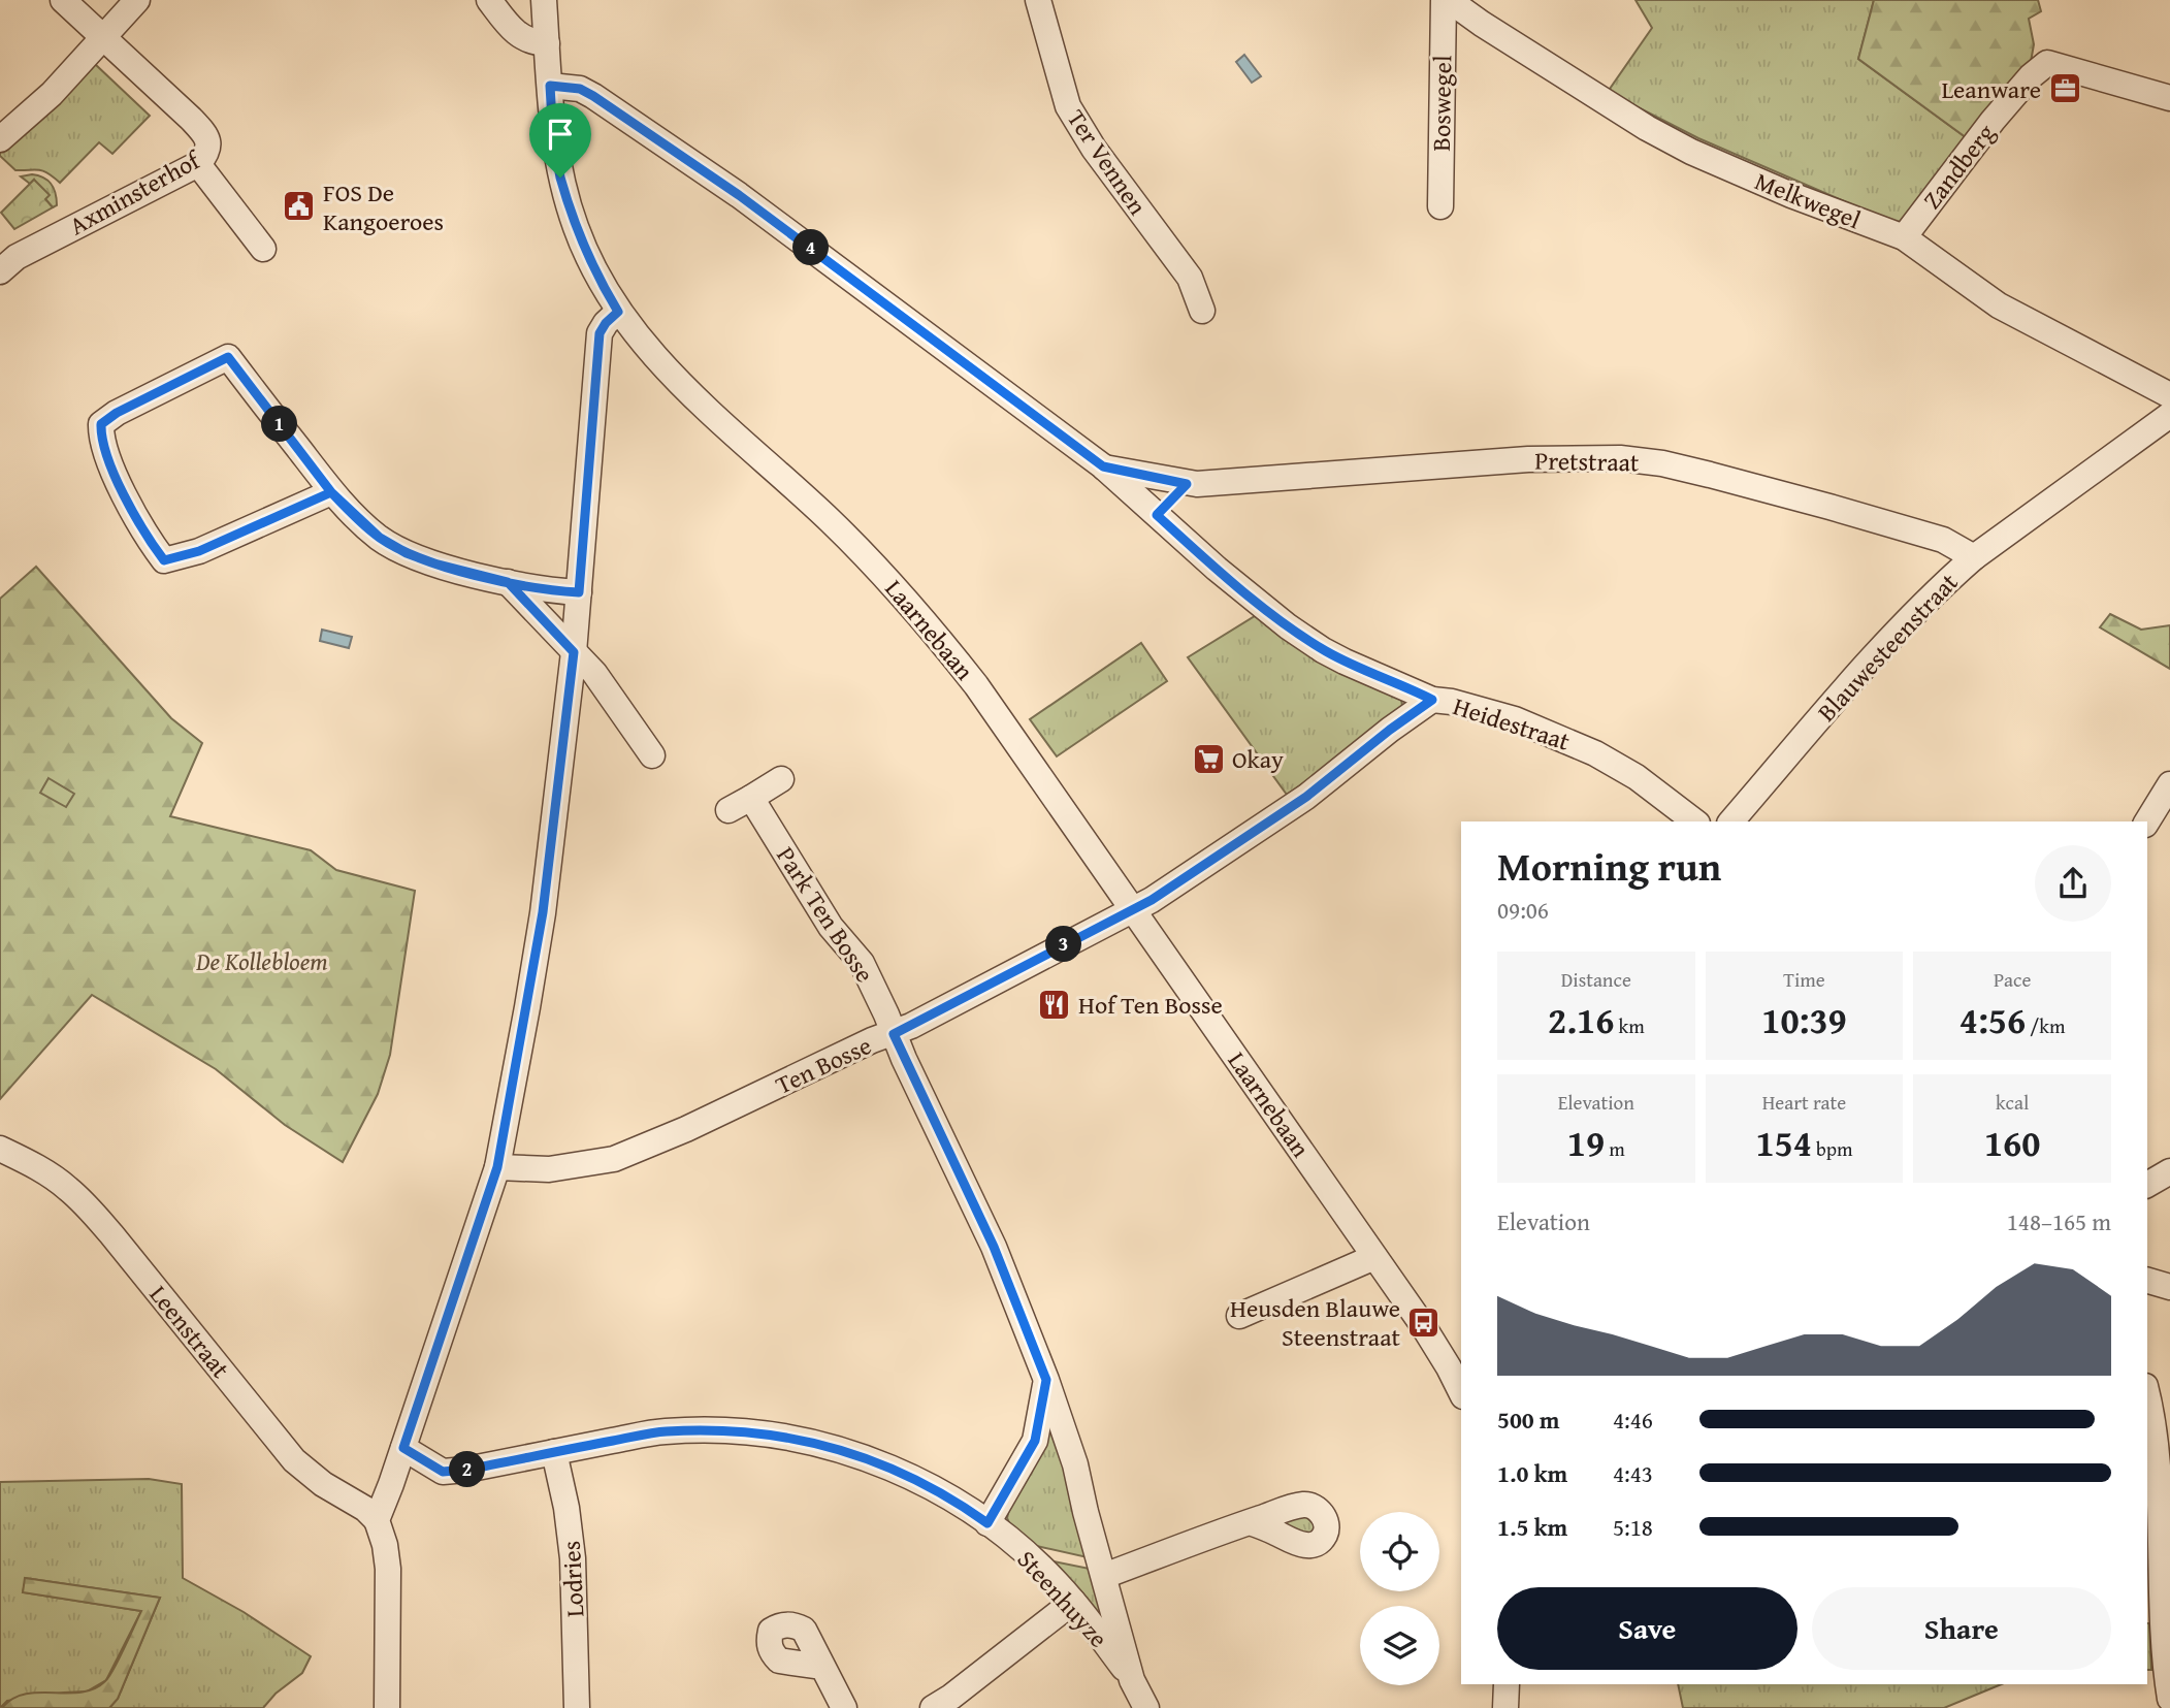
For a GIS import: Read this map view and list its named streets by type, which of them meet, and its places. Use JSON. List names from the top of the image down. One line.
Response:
{"streets":{"street":["Boswegel","Ter Vennen","Zandberg","Axminsterhof","Melkwegel","Pretstraat","Laarnebaan","Blauwesteenstraat","Heidestraat","Park Ten Bosse","Ten Bosse","Leenstraat","Lodries","Steenhuyze"]},"crossings":[["Boswegel","Melkwegel"],["Zandberg","Melkwegel"],["Pretstraat","Blauwesteenstraat"],["Pretstraat","Heidestraat"],["Laarnebaan","Heidestraat"],["Laarnebaan","Ten Bosse"],["Park Ten Bosse","Ten Bosse"],["Park Ten Bosse","Steenhuyze"],["Lodries","Steenhuyze"]],"parks":["De Kollebloem"],"places":{"office":["Leanware"],"public building":["FOS De Kangoeroes"],"supermarket":["Okay"],"restaurant":["Hof Ten Bosse"],"bus stop":["Heusden Blauwe Steenstraat"]},"page":{"pins":["4","1","3","2"],"heading":["Morning run","09:06"],"stats":[["Distance","2.16 km"],["Time","10:39"],["Pace","4:56 /km"],["Elevation","19 m"],["Heart rate","154 bpm"],["kcal","160"]],"chart":["Elevation","148–165 m"],"list":[{"name":"500 m","note":"4:46"},{"name":"1.0 km","note":"4:43"},{"name":"1.5 km","note":"5:18"}],"buttons":["Save","Share"]}}
